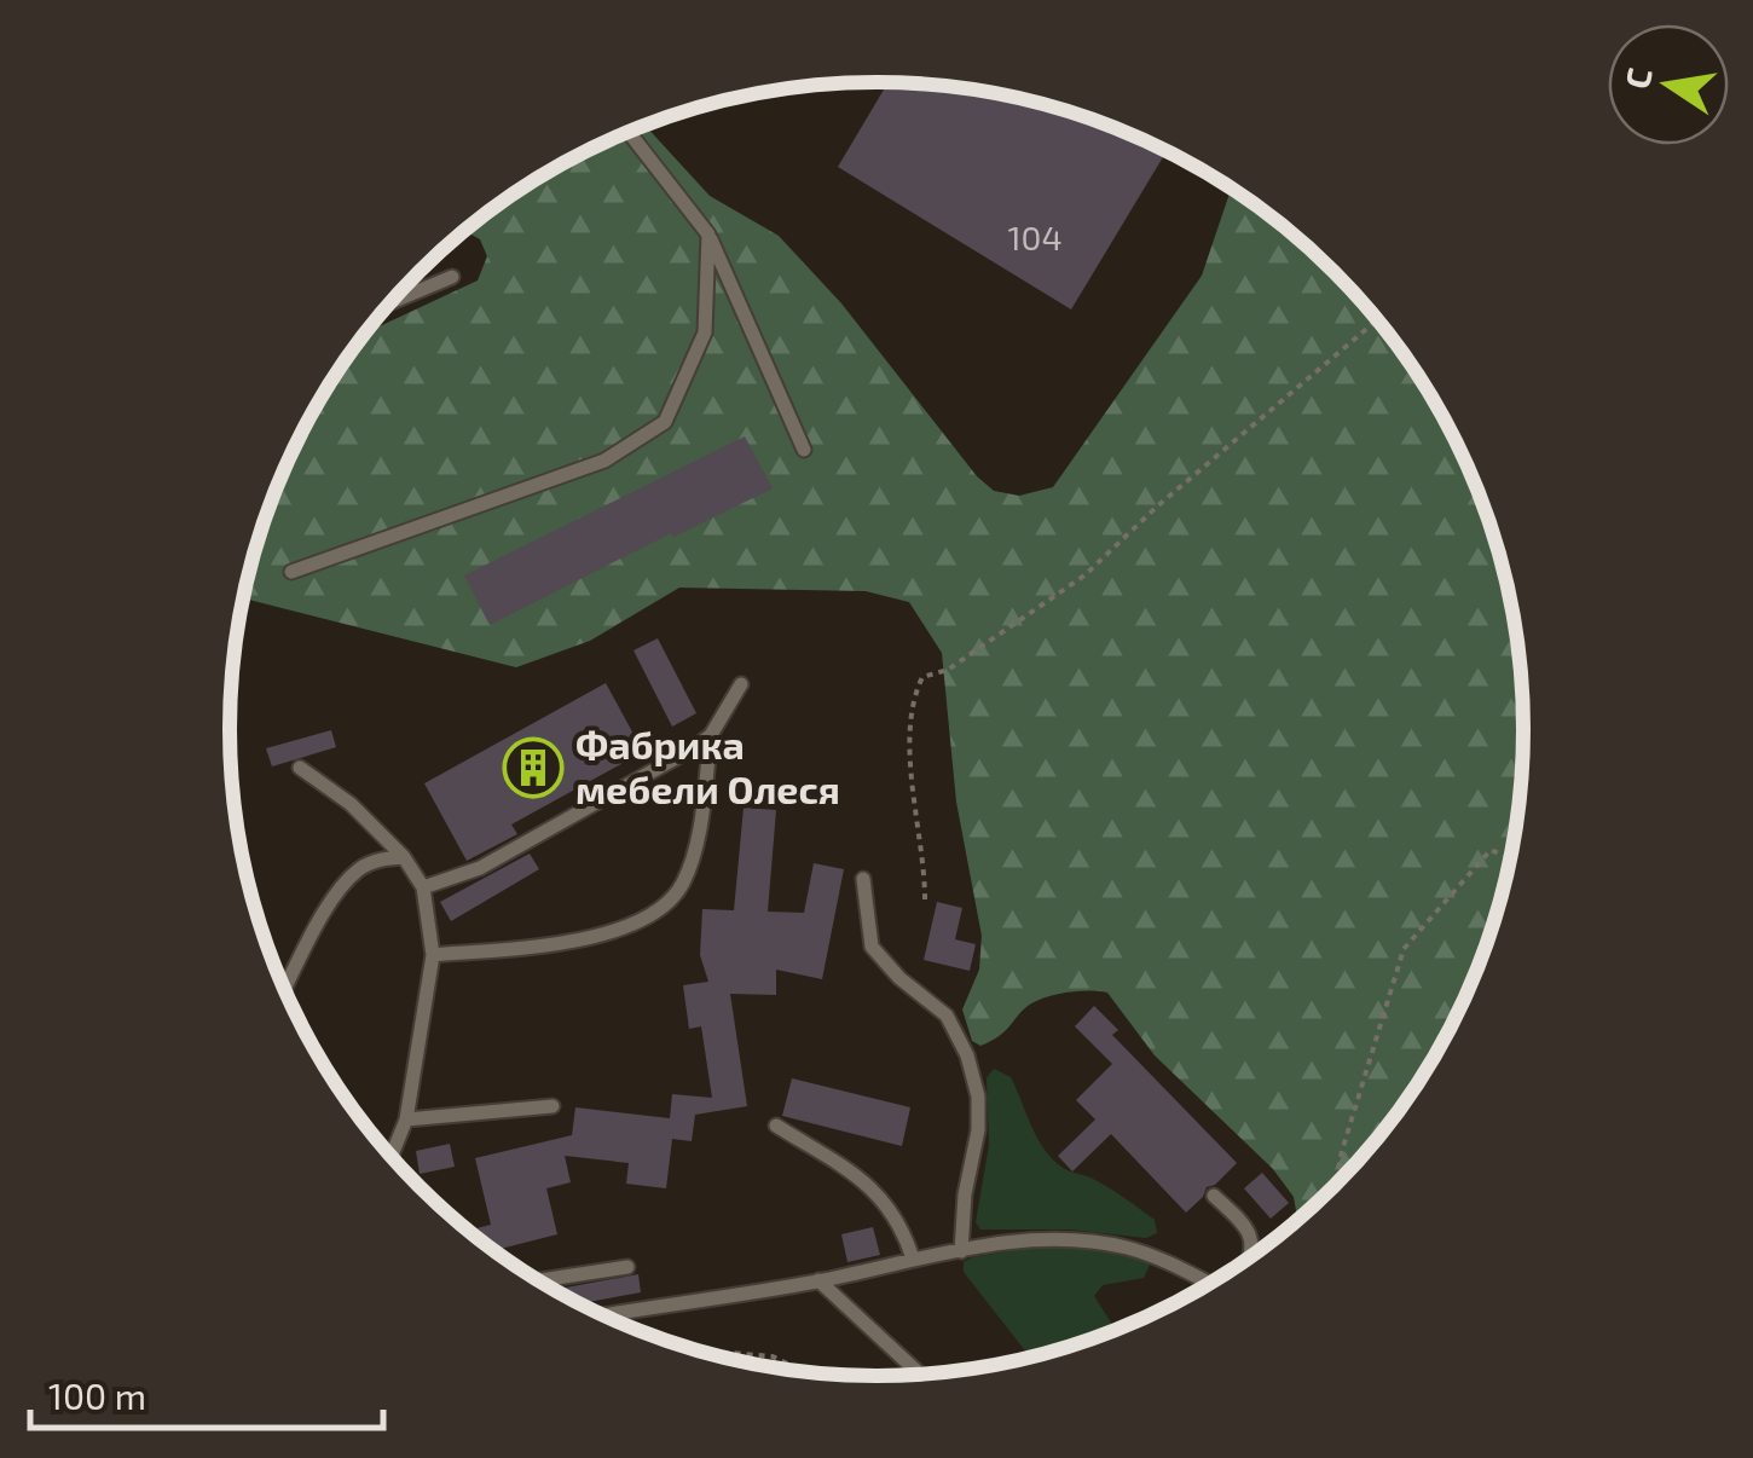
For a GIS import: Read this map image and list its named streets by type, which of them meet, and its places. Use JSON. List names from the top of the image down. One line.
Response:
{"places":{"building":["Фабрика мебели Олеся"]},"house_numbers":["104"],"scale_bar":"100 m","north":"left"}
